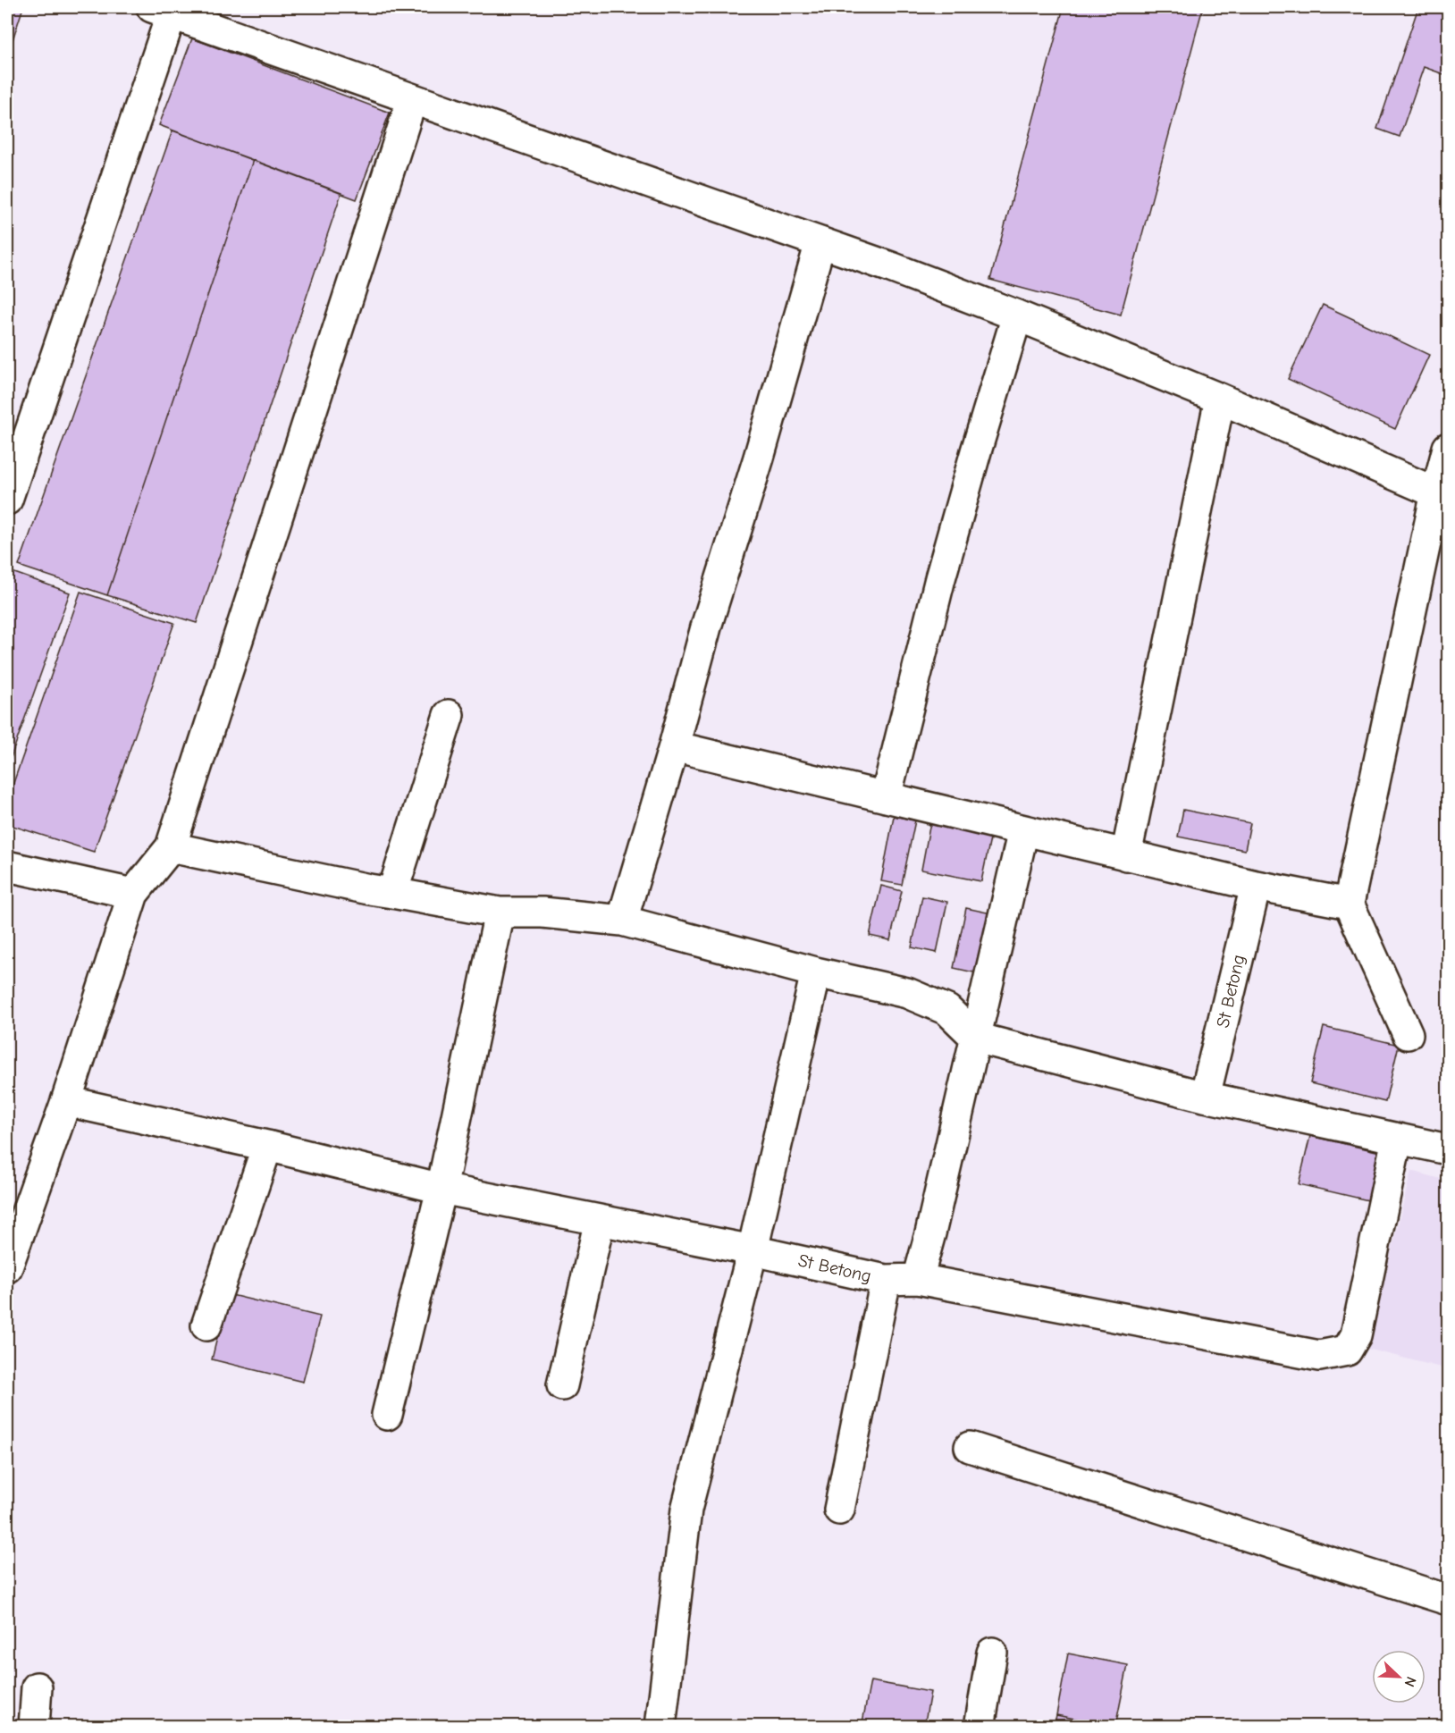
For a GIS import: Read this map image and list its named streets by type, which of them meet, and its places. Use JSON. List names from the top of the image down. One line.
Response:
{"streets":{"street":["St Betong"]},"north":"bottom right"}
